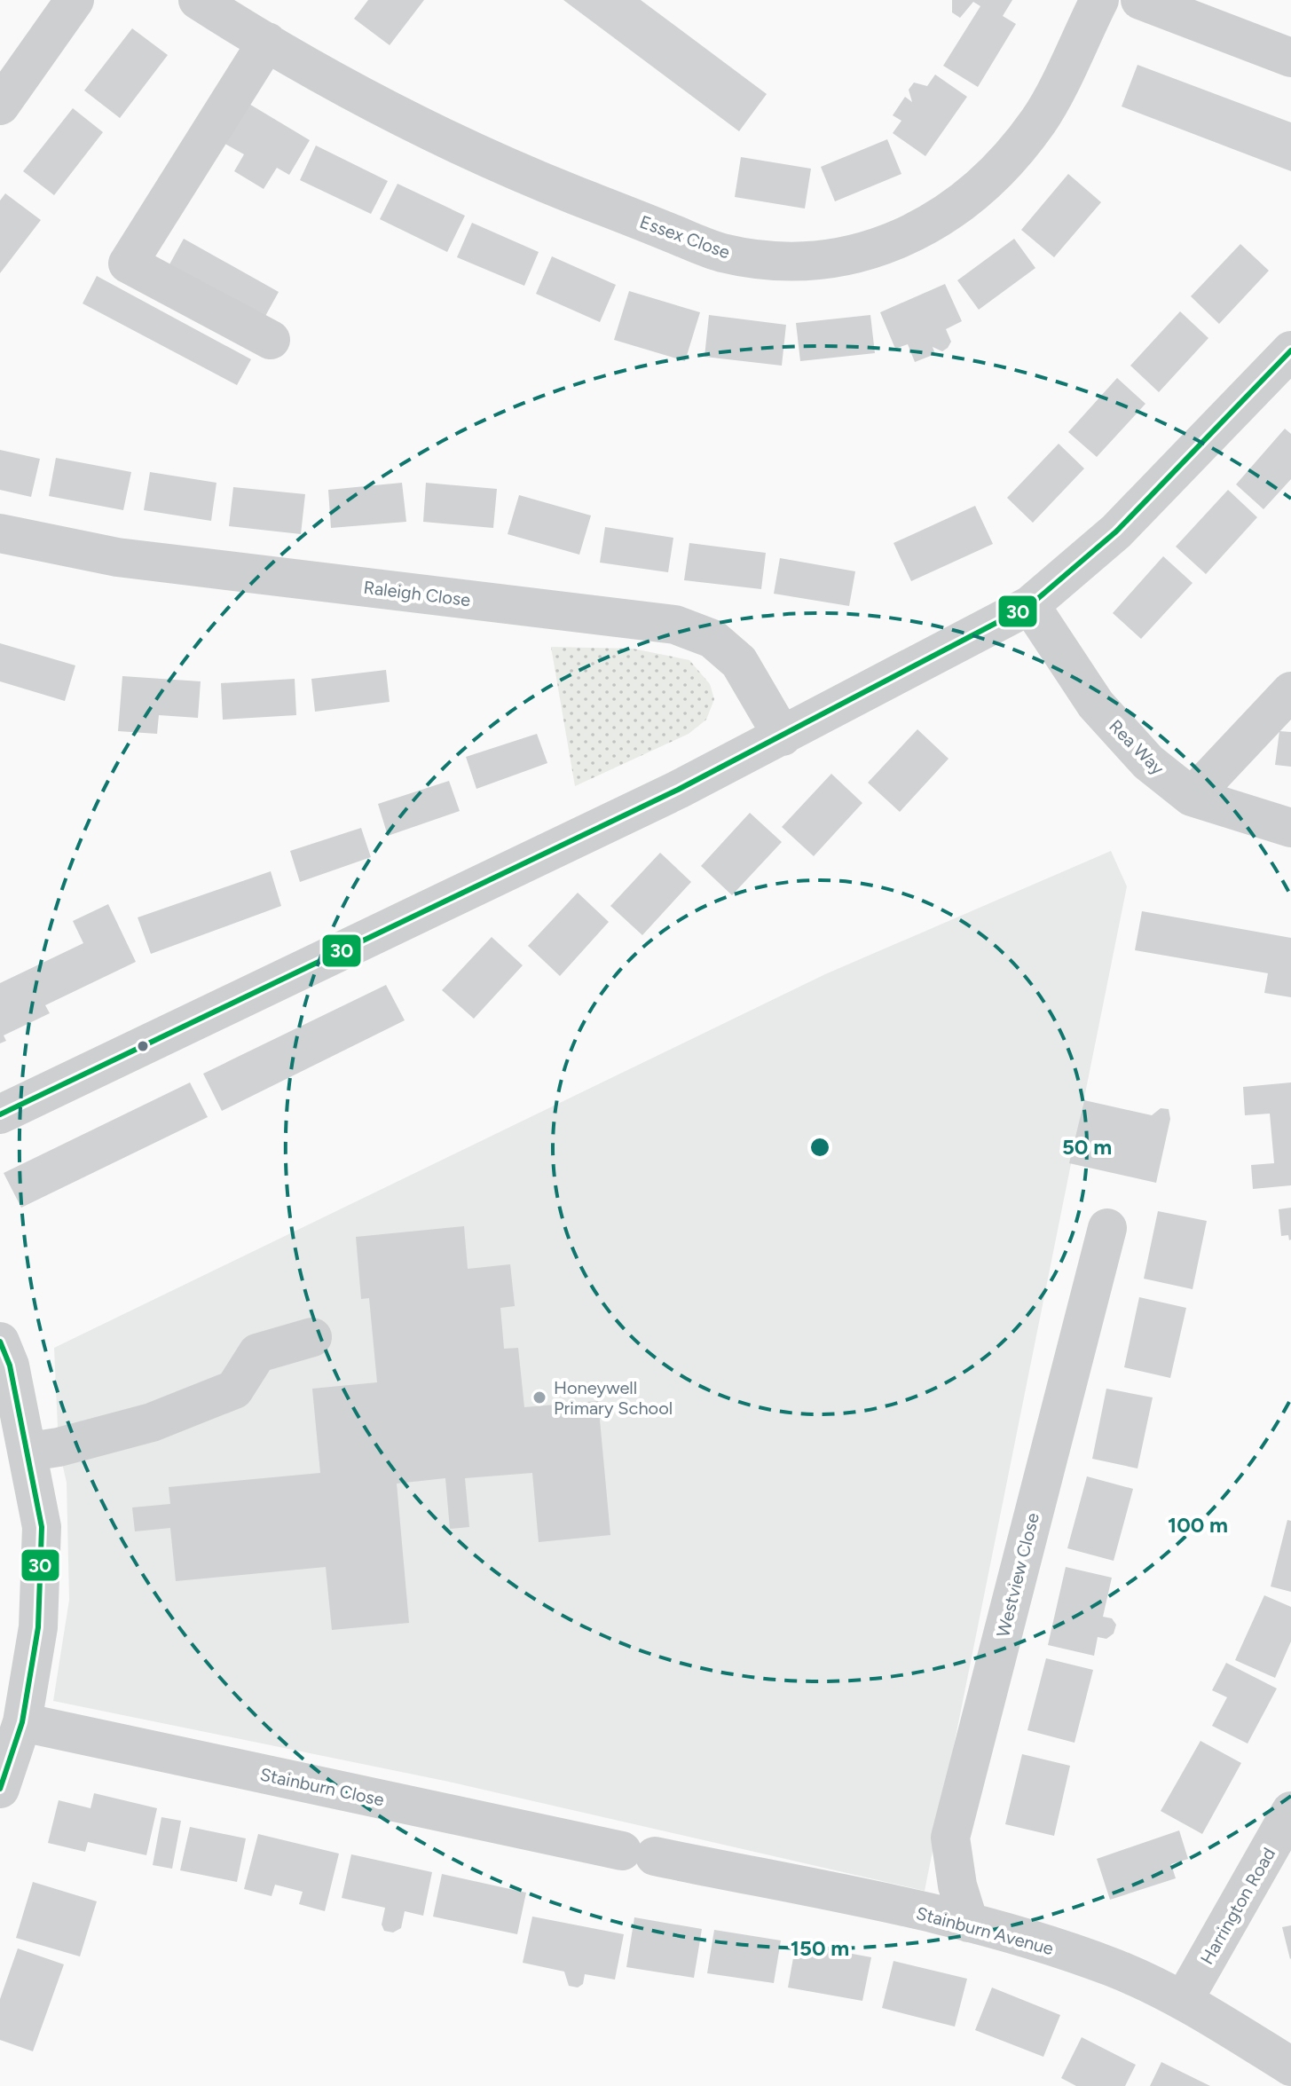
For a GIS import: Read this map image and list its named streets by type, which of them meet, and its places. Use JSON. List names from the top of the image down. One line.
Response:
{"streets":{"street":["Essex Close","Raleigh Close","Rea Way","Westview Close","Stainburn Close","Harrington Road","Stainburn Avenue"]},"crossings":[["Westview Close","Stainburn Avenue"],["Stainburn Close","Stainburn Avenue"],["Harrington Road","Stainburn Avenue"]],"places":["Honeywell Primary School"],"lines":["transit line 30"],"rings":["50 m","100 m","150 m"]}
